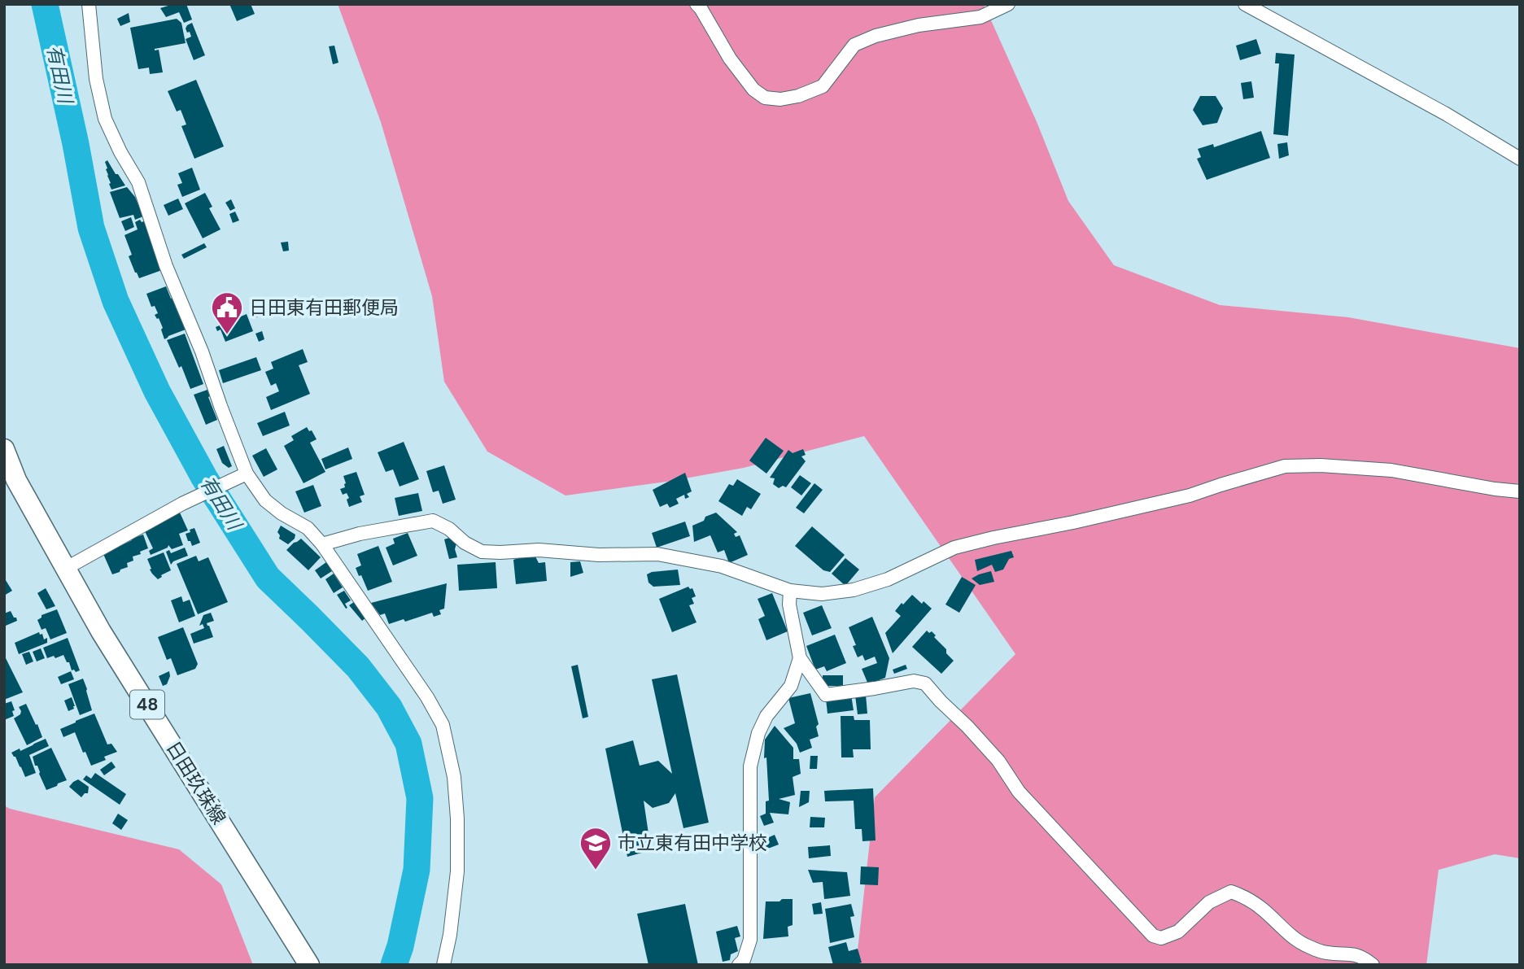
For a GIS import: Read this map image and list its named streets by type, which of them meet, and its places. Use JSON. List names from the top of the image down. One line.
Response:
{"streets":{"main road":["48","日田玖珠線"]},"water":["有田川"],"places":{"public building":["日田東有田郵便局"],"school or university":["市立東有田中学校"]}}
